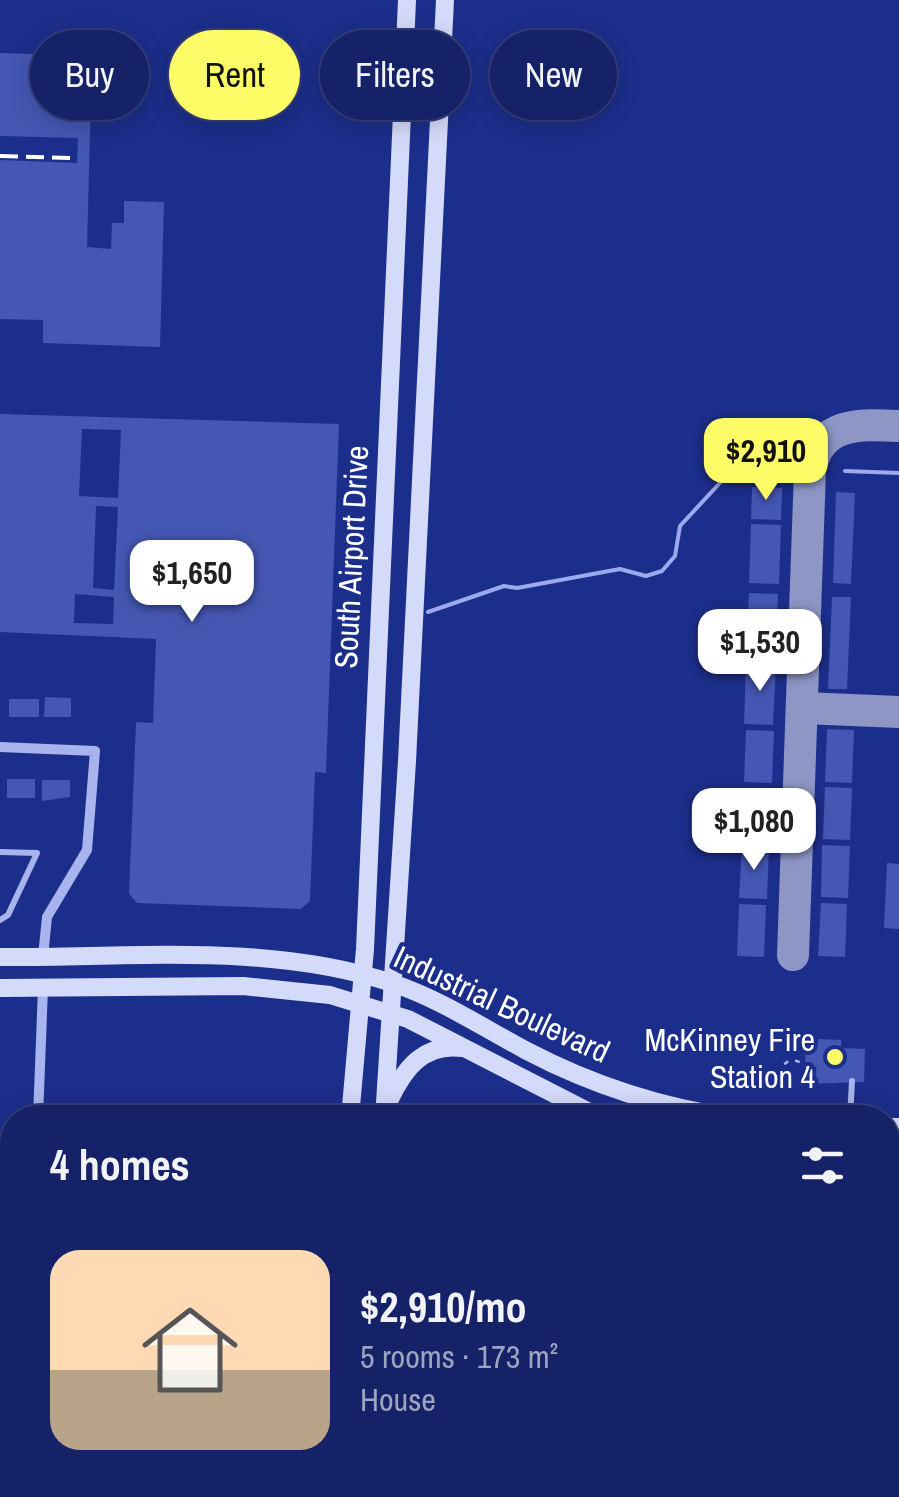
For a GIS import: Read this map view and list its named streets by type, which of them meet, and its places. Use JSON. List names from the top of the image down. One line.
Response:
{"streets":{"main road":["South Airport Drive","Industrial Boulevard"]},"crossings":[["South Airport Drive","Industrial Boulevard"]],"places":["McKinney Fire Station 4"],"page":{"chip":["Buy","Rent","Filters","New"],"price":["$2,910","$1,650","$1,530","$1,080"],"heading":"4 homes","list":[{"name":"$2,910/mo","note":"5 rooms · 173 m² · House"}]}}
